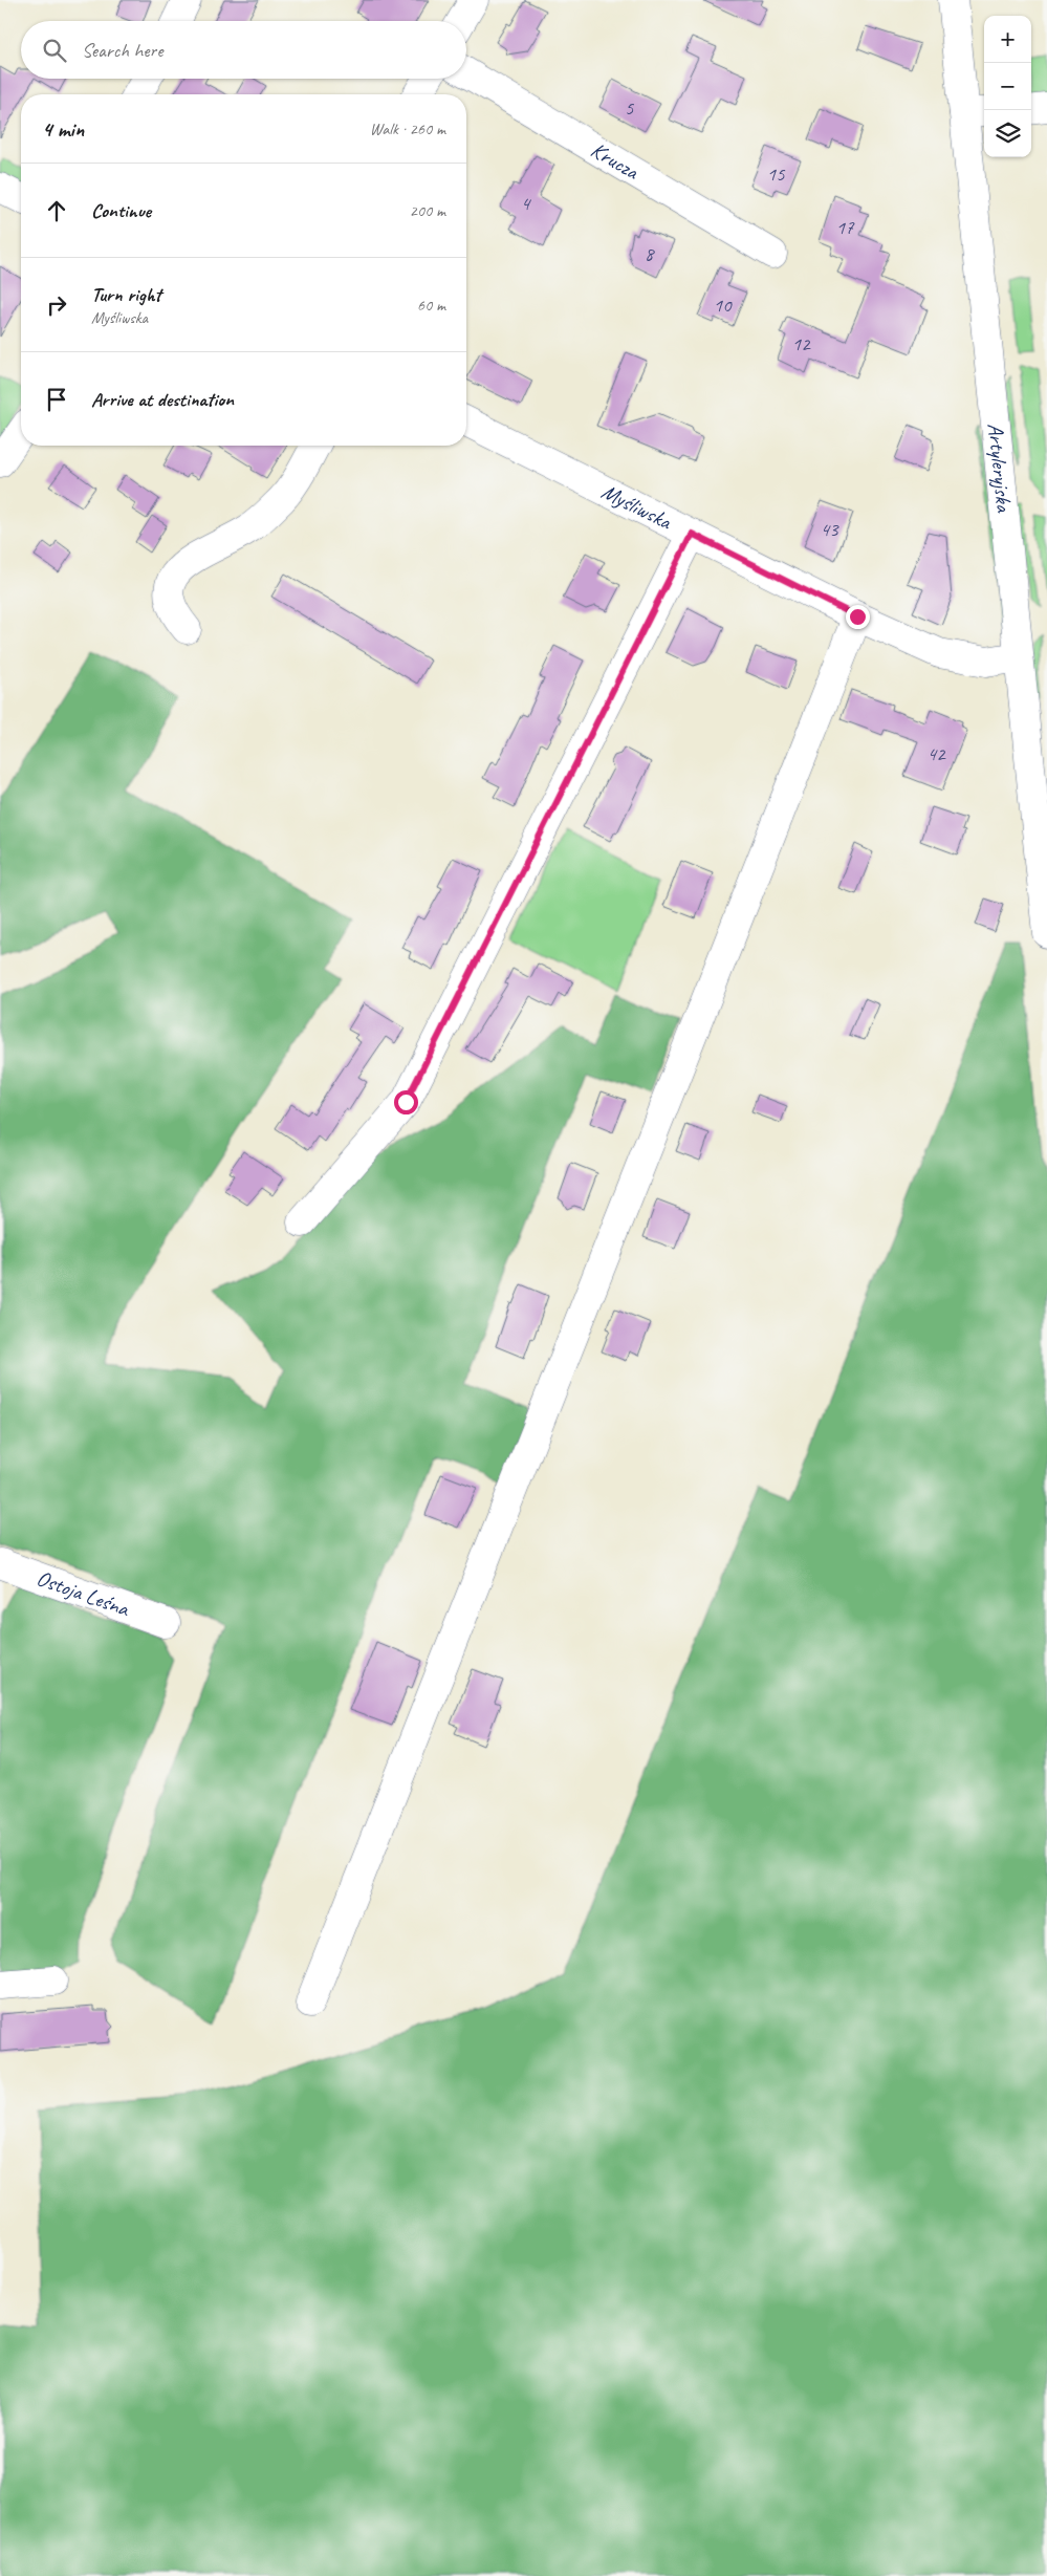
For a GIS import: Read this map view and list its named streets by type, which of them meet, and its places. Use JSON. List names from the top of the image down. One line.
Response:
{"streets":{"street":["Krucza","Artyleryjska","Myśliwska","Ostoja Leśna"]},"crossings":[["Artyleryjska","Myśliwska"]],"house_numbers":["5","15","4","17","8","10","12","43","42"],"page":{"map_buttons":["+","−"],"search":"Search here","heading":["4 min","Walk · 260 m"],"list":[["Continue","200 m"],["Turn right","Myśliwska","60 m"],"Arrive at destination"]}}
